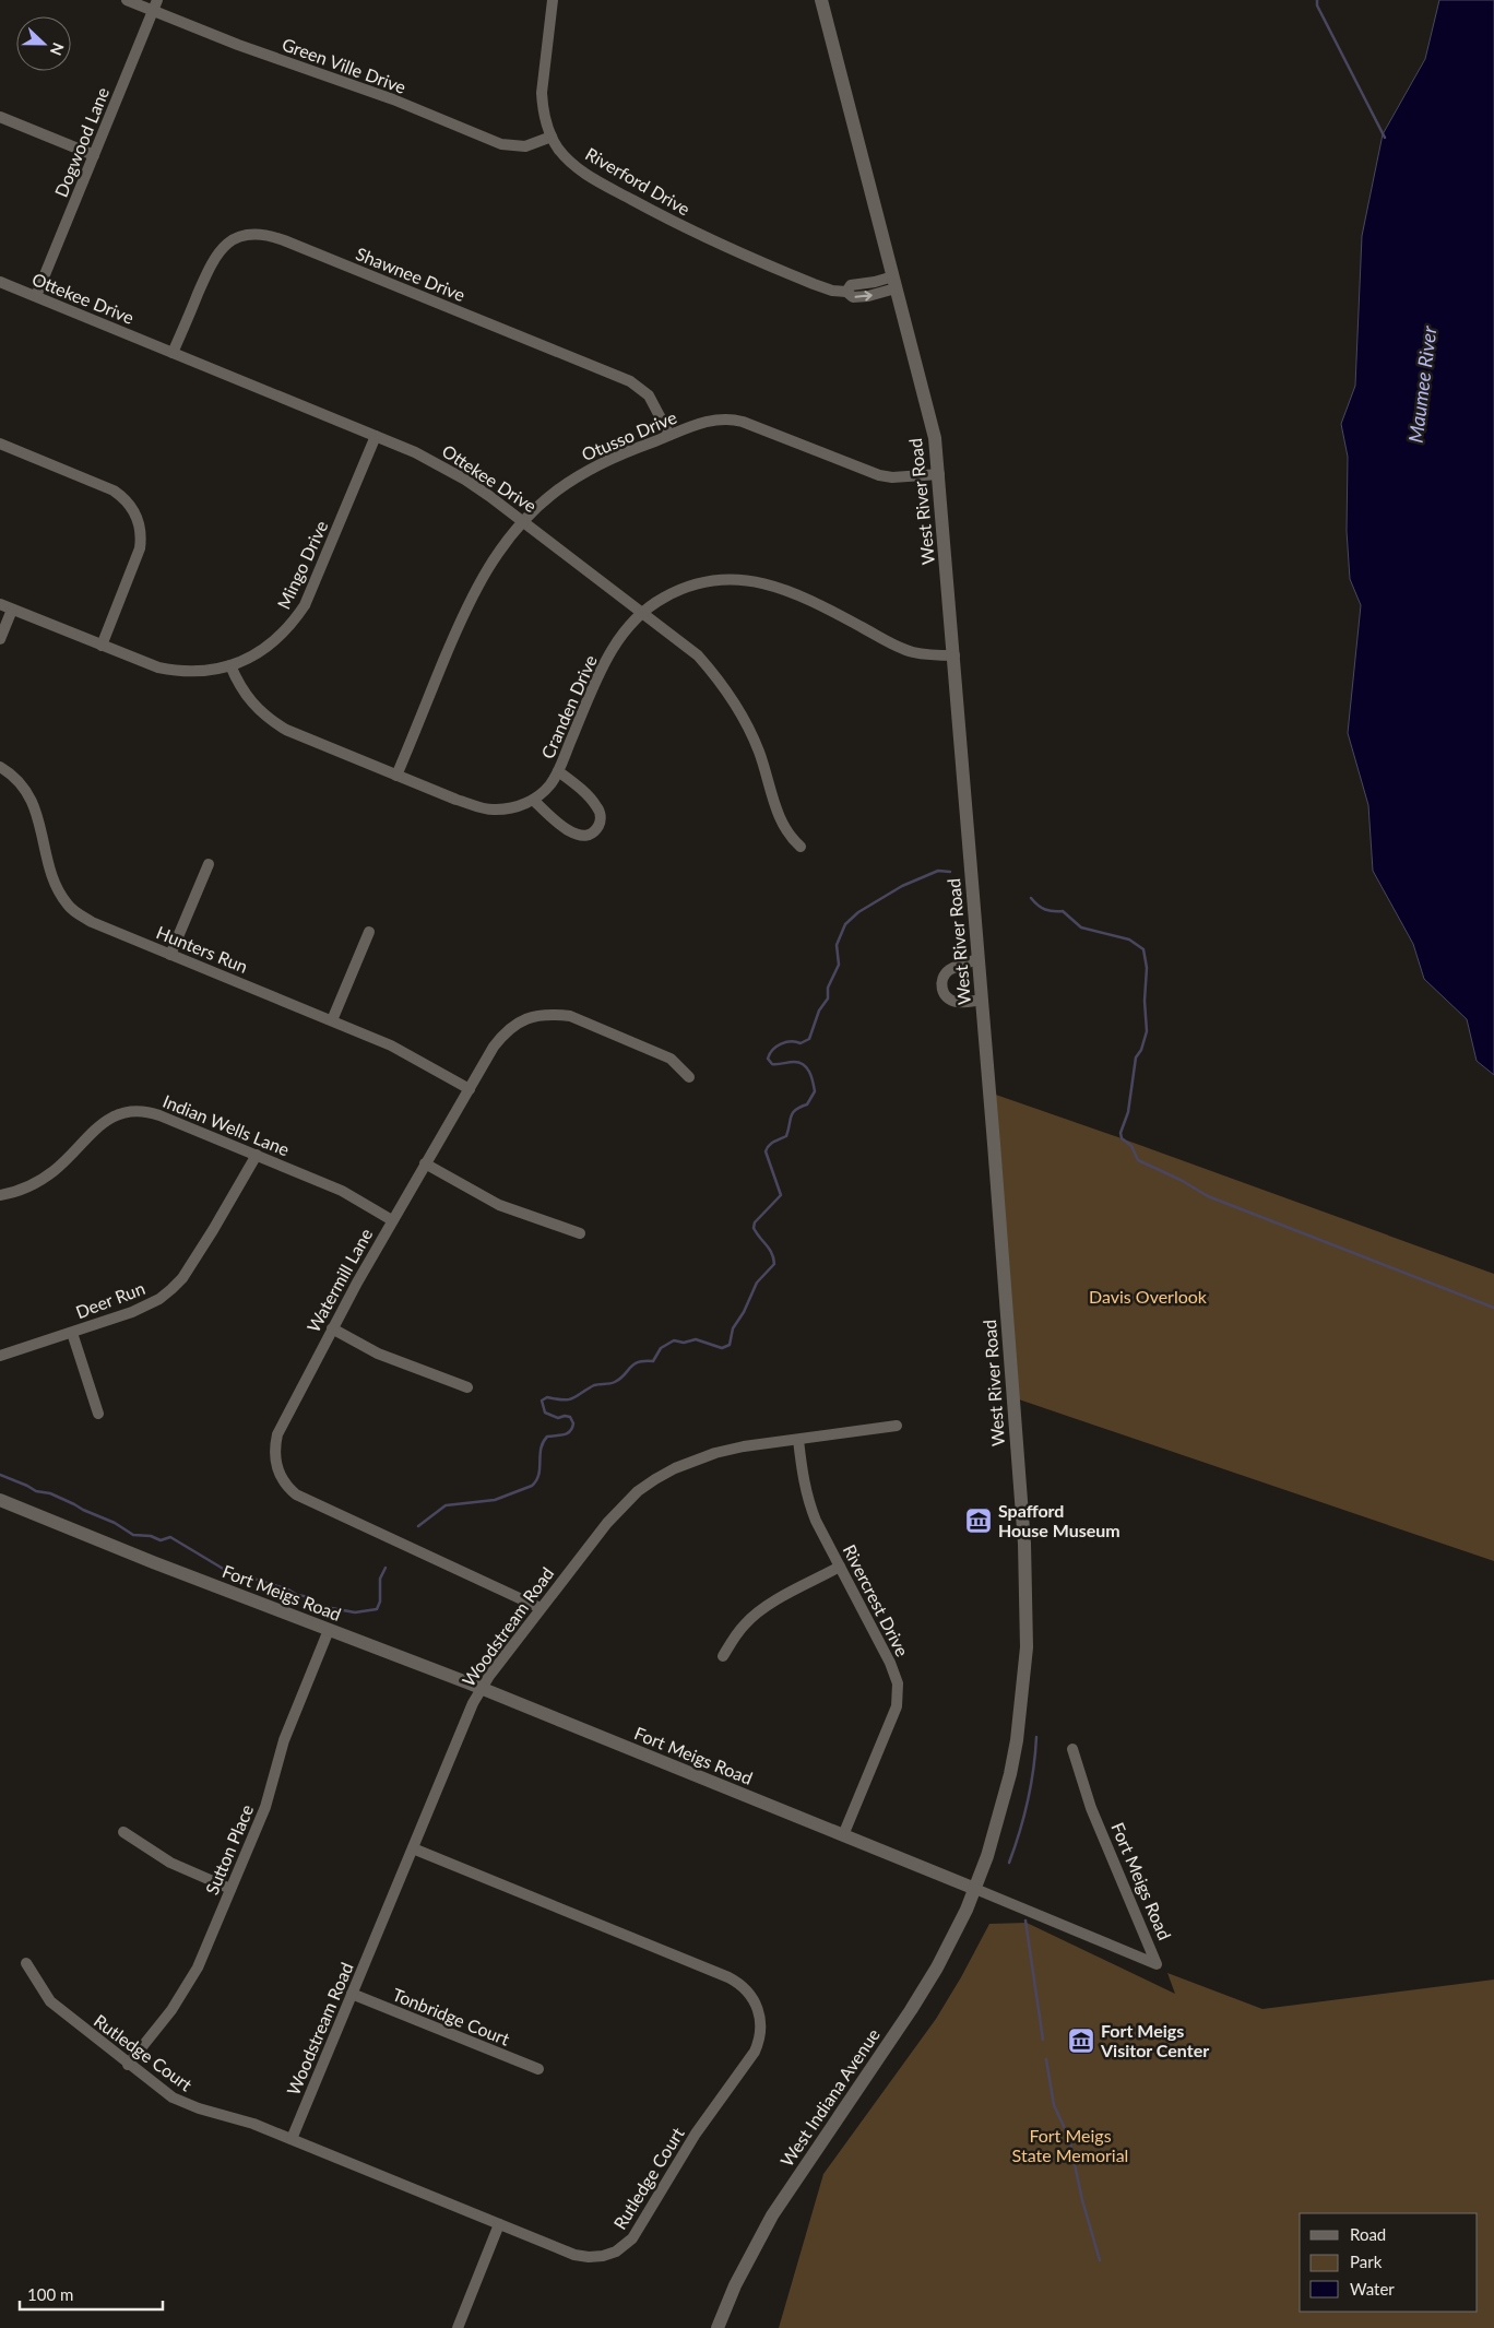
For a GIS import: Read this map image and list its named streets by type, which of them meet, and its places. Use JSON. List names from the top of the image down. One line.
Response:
{"streets":{"main road":["West River Road","Fort Meigs Road","West Indiana Avenue"],"street":["Green Ville Drive","Dogwood Lane","Riverford Drive","Shawnee Drive","Ottekee Drive","Otusso Drive","Mingo Drive","Cranden Drive","Hunters Run","Indian Wells Lane","Watermill Lane","Deer Run","Rivercrest Drive","Woodstream Road","Sutton Place","Tonbridge Court","Rutledge Court"]},"crossings":[["Green Ville Drive","Dogwood Lane"],["Green Ville Drive","Riverford Drive"],["Dogwood Lane","Ottekee Drive"],["Riverford Drive","West River Road"],["Shawnee Drive","Ottekee Drive"],["Shawnee Drive","Otusso Drive"],["Ottekee Drive","Otusso Drive"],["Ottekee Drive","Mingo Drive"],["Ottekee Drive","Cranden Drive"],["Otusso Drive","West River Road"],["Otusso Drive","Cranden Drive"],["West River Road","Cranden Drive"],["West River Road","Fort Meigs Road"],["West River Road","West Indiana Avenue"],["Mingo Drive","Cranden Drive"],["Hunters Run","Watermill Lane"],["Indian Wells Lane","Watermill Lane"],["Indian Wells Lane","Deer Run"],["Watermill Lane","Woodstream Road"],["Fort Meigs Road","Rivercrest Drive"],["Fort Meigs Road","Woodstream Road"],["Fort Meigs Road","Sutton Place"],["Fort Meigs Road","West Indiana Avenue"],["Rivercrest Drive","Woodstream Road"],["Woodstream Road","Tonbridge Court"],["Woodstream Road","Rutledge Court"],["Sutton Place","Rutledge Court"]],"water":["Maumee River"],"parks":["Davis Overlook","Fort Meigs State Memorial"],"places":{"museum":["Spafford House Museum","Fort Meigs Visitor Center"]},"legend":["Road","Park","Water"],"scale_bar":"100 m","north":"right"}
